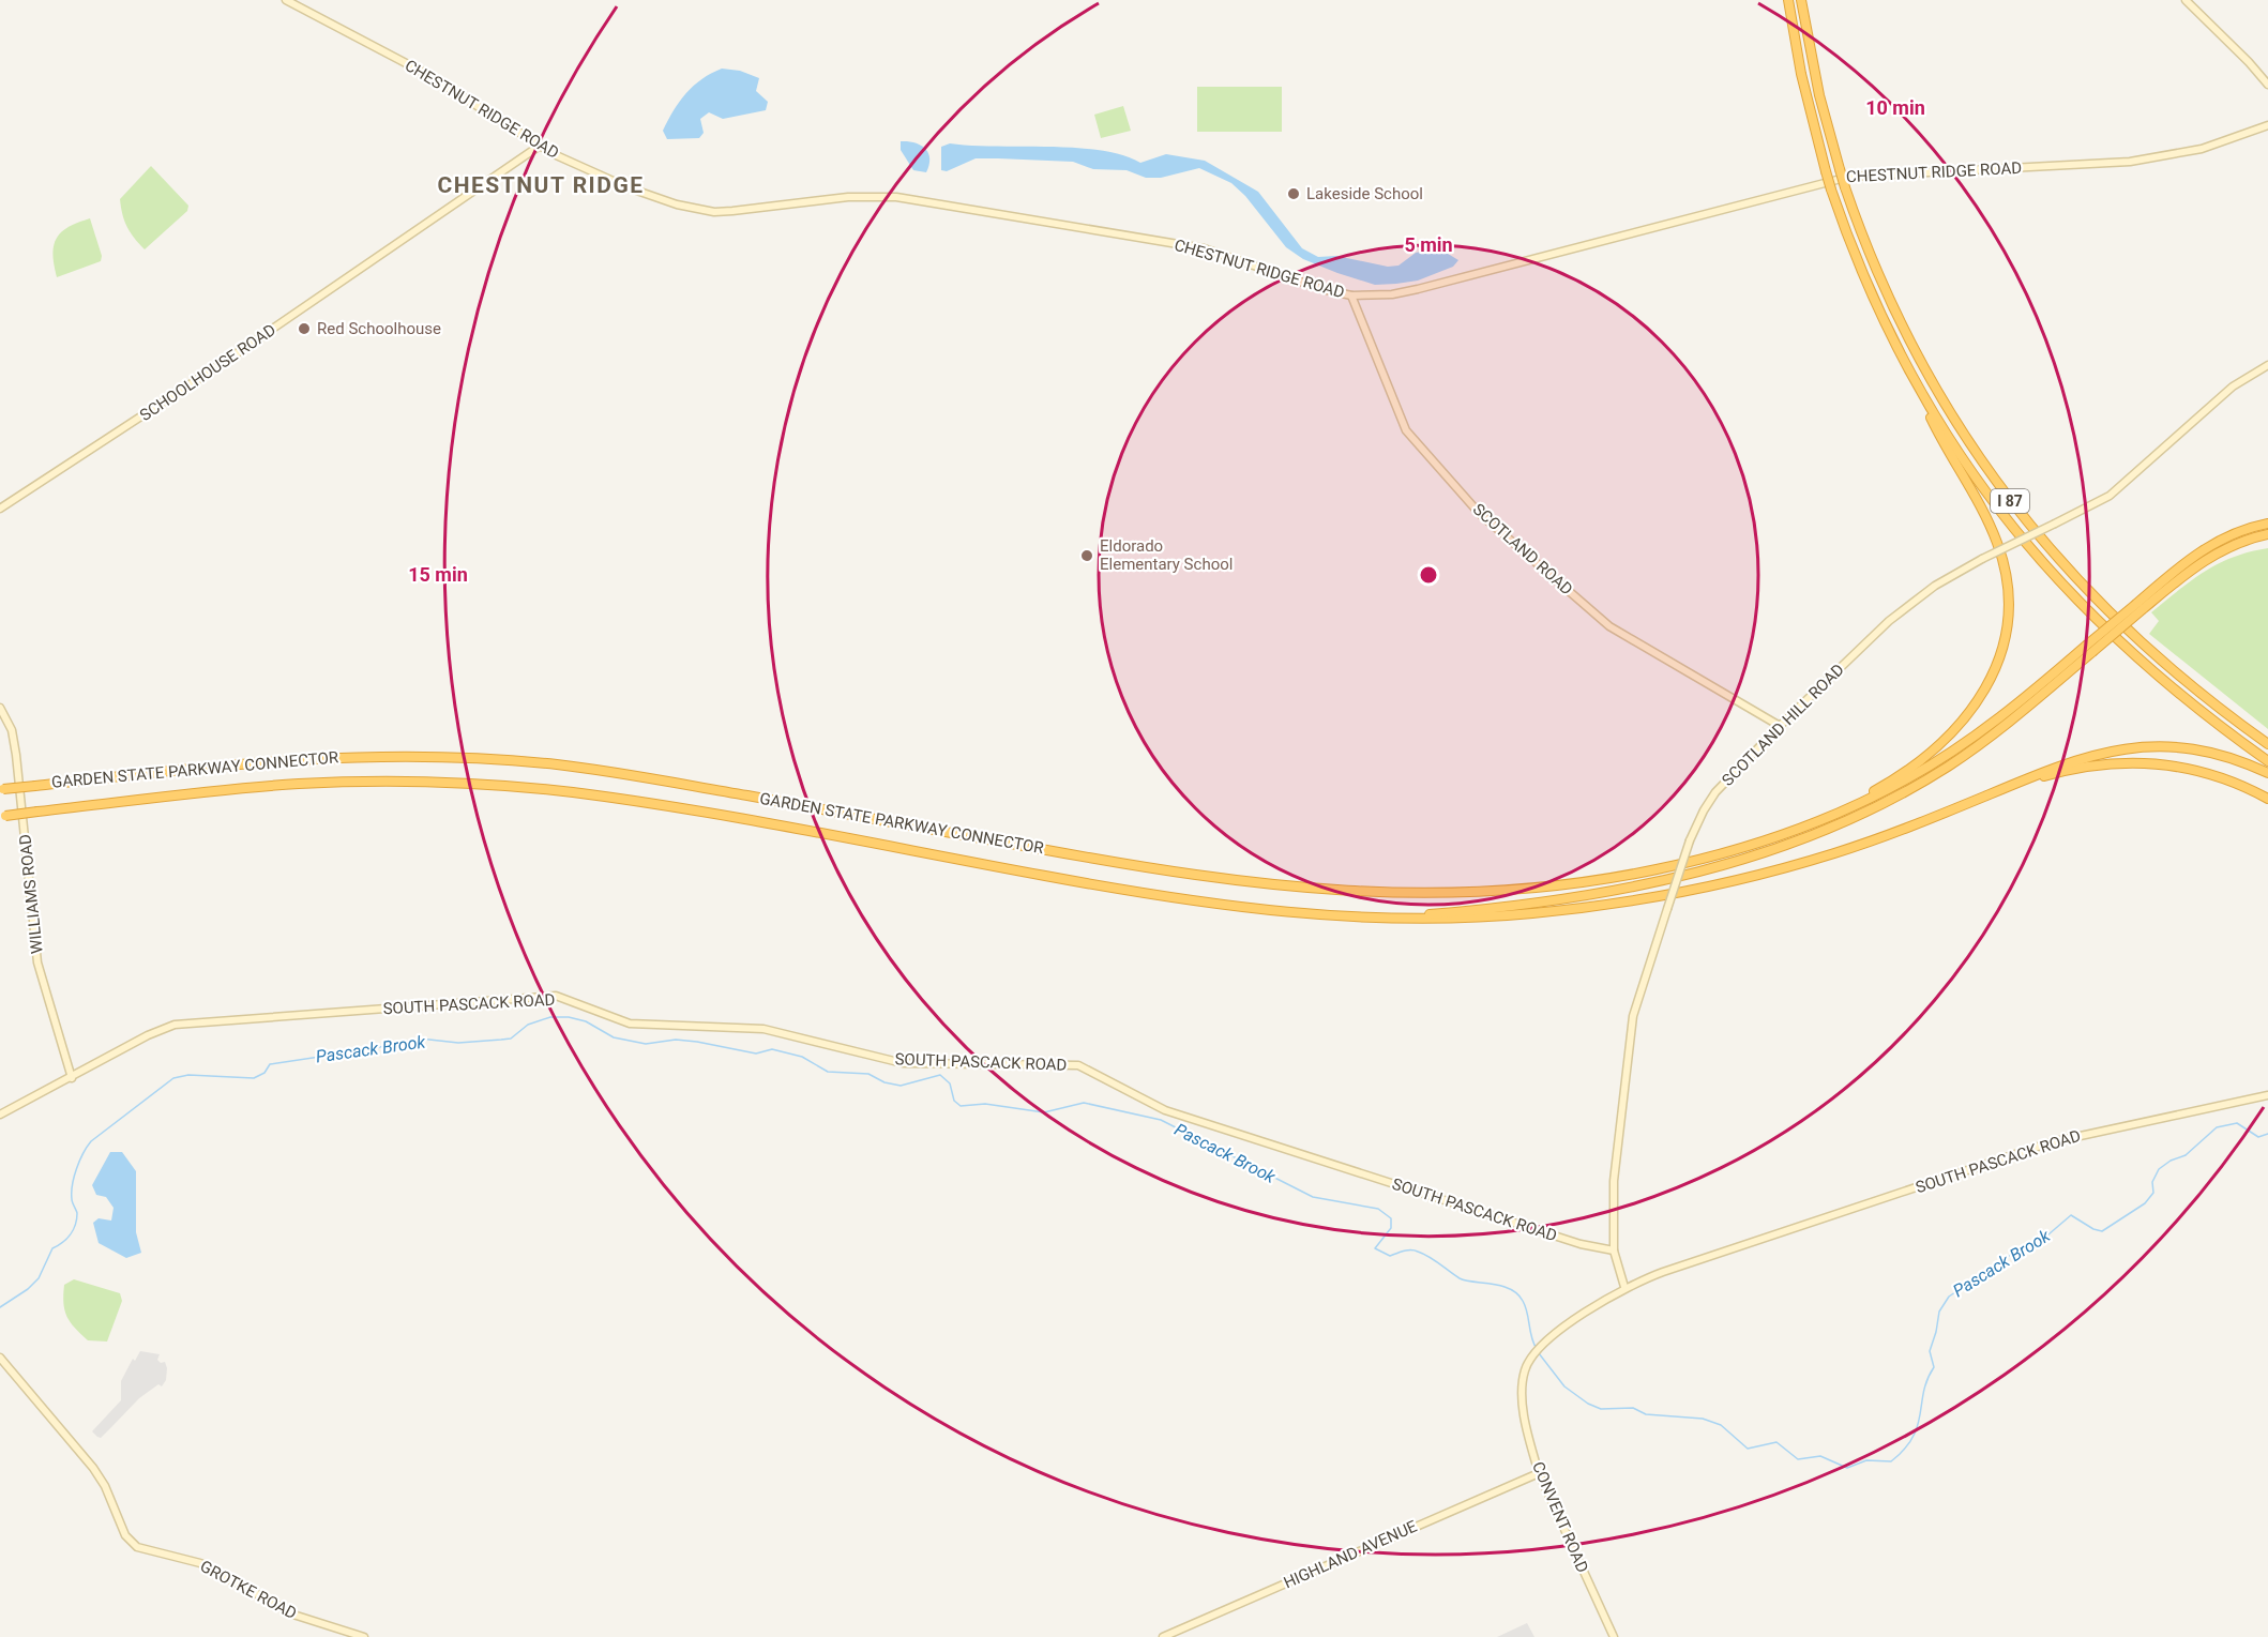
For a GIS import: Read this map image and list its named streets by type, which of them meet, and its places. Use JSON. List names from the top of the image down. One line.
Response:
{"streets":{"highway":["I 87","GARDEN STATE PARKWAY CONNECTOR"],"street":["CHESTNUT RIDGE ROAD","SCHOOLHOUSE ROAD","SCOTLAND ROAD","SCOTLAND HILL ROAD","WILLIAMS ROAD","SOUTH PASCACK ROAD","CONVENT ROAD","HIGHLAND AVENUE","GROTKE ROAD"]},"crossings":[["CHESTNUT RIDGE ROAD","SCHOOLHOUSE ROAD"],["CHESTNUT RIDGE ROAD","SCOTLAND ROAD"],["SCOTLAND ROAD","SCOTLAND HILL ROAD"],["SCOTLAND HILL ROAD","SOUTH PASCACK ROAD"],["SCOTLAND HILL ROAD","CONVENT ROAD"],["WILLIAMS ROAD","SOUTH PASCACK ROAD"],["SOUTH PASCACK ROAD","CONVENT ROAD"],["CONVENT ROAD","HIGHLAND AVENUE"]],"districts":["CHESTNUT RIDGE"],"water":["Pascack Brook"],"places":["Lakeside School","Red Schoolhouse","Eldorado Elementary School"],"rings":["10 min","5 min","15 min"]}
